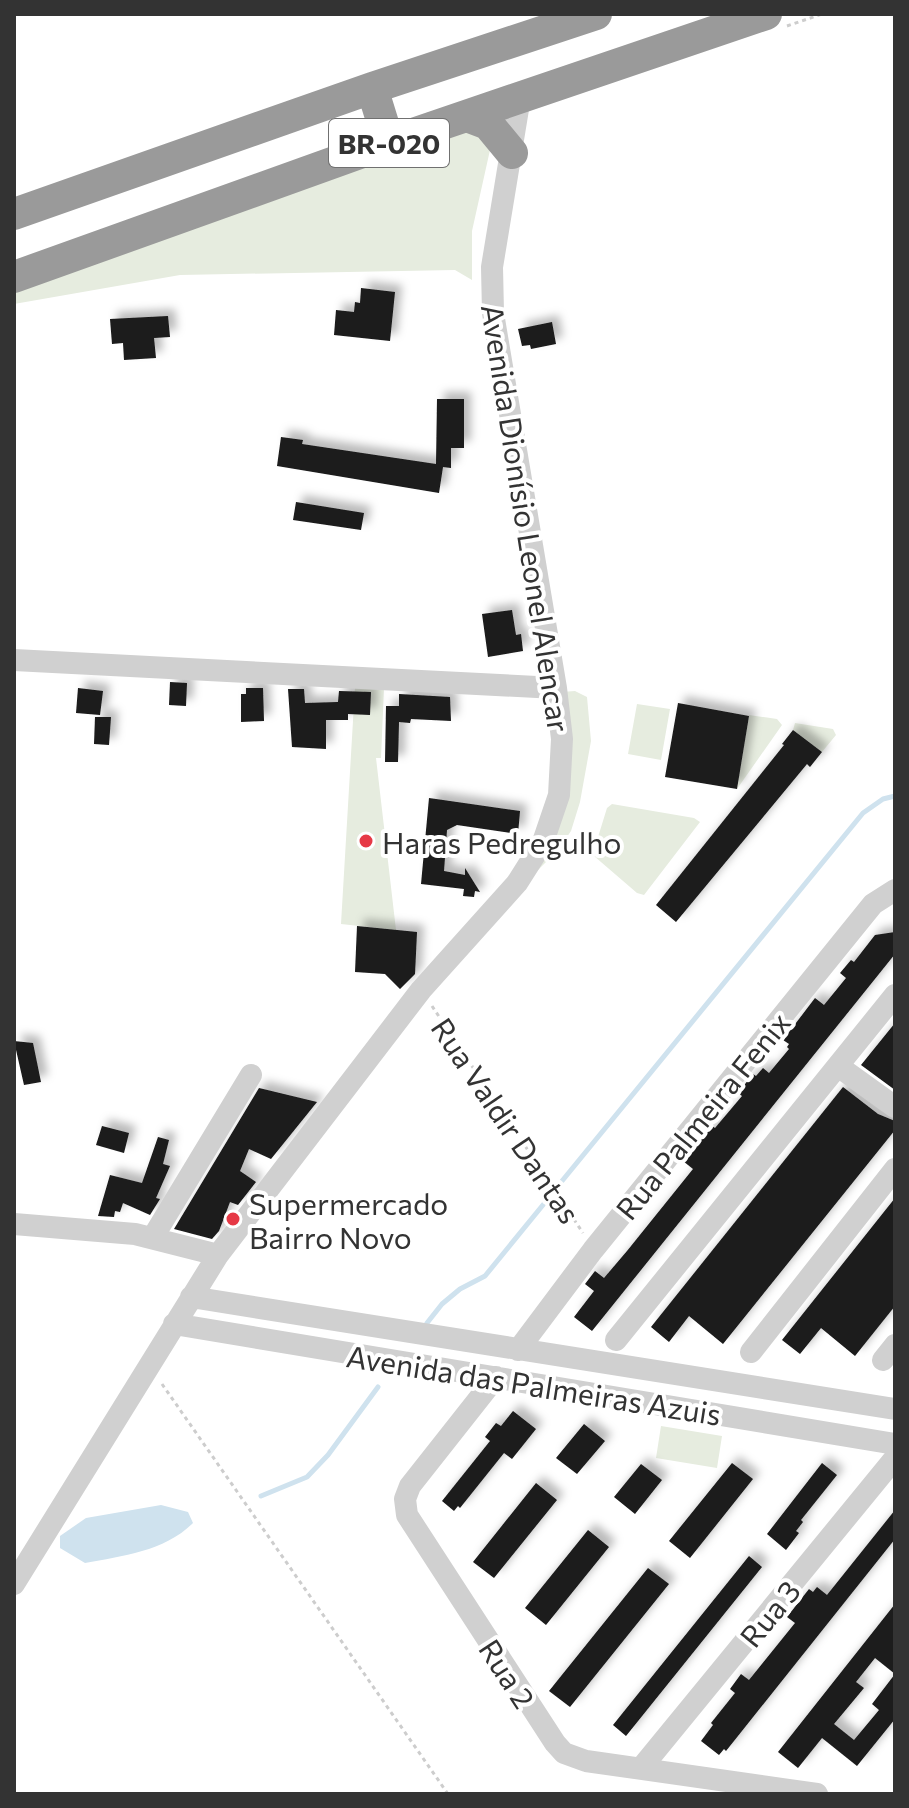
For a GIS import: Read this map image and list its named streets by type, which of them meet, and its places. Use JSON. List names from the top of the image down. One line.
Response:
{"streets":{"highway":["BR-020"],"street":["Avenida Dionísio Leonel Alencar","Rua Palmeira Fenix","Avenida das Palmeiras Azuis","Rua 3","Rua 2"],"path":["Rua Valdir Dantas"]},"crossings":[["BR-020","Avenida Dionísio Leonel Alencar"],["Avenida Dionísio Leonel Alencar","Rua Valdir Dantas"],["Avenida Dionísio Leonel Alencar","Avenida das Palmeiras Azuis"],["Rua Palmeira Fenix","Rua Valdir Dantas"],["Rua Palmeira Fenix","Avenida das Palmeiras Azuis"],["Avenida das Palmeiras Azuis","Rua 2"],["Rua 3","Rua 2"]],"places":["Haras Pedregulho","Supermercado Bairro Novo"]}
